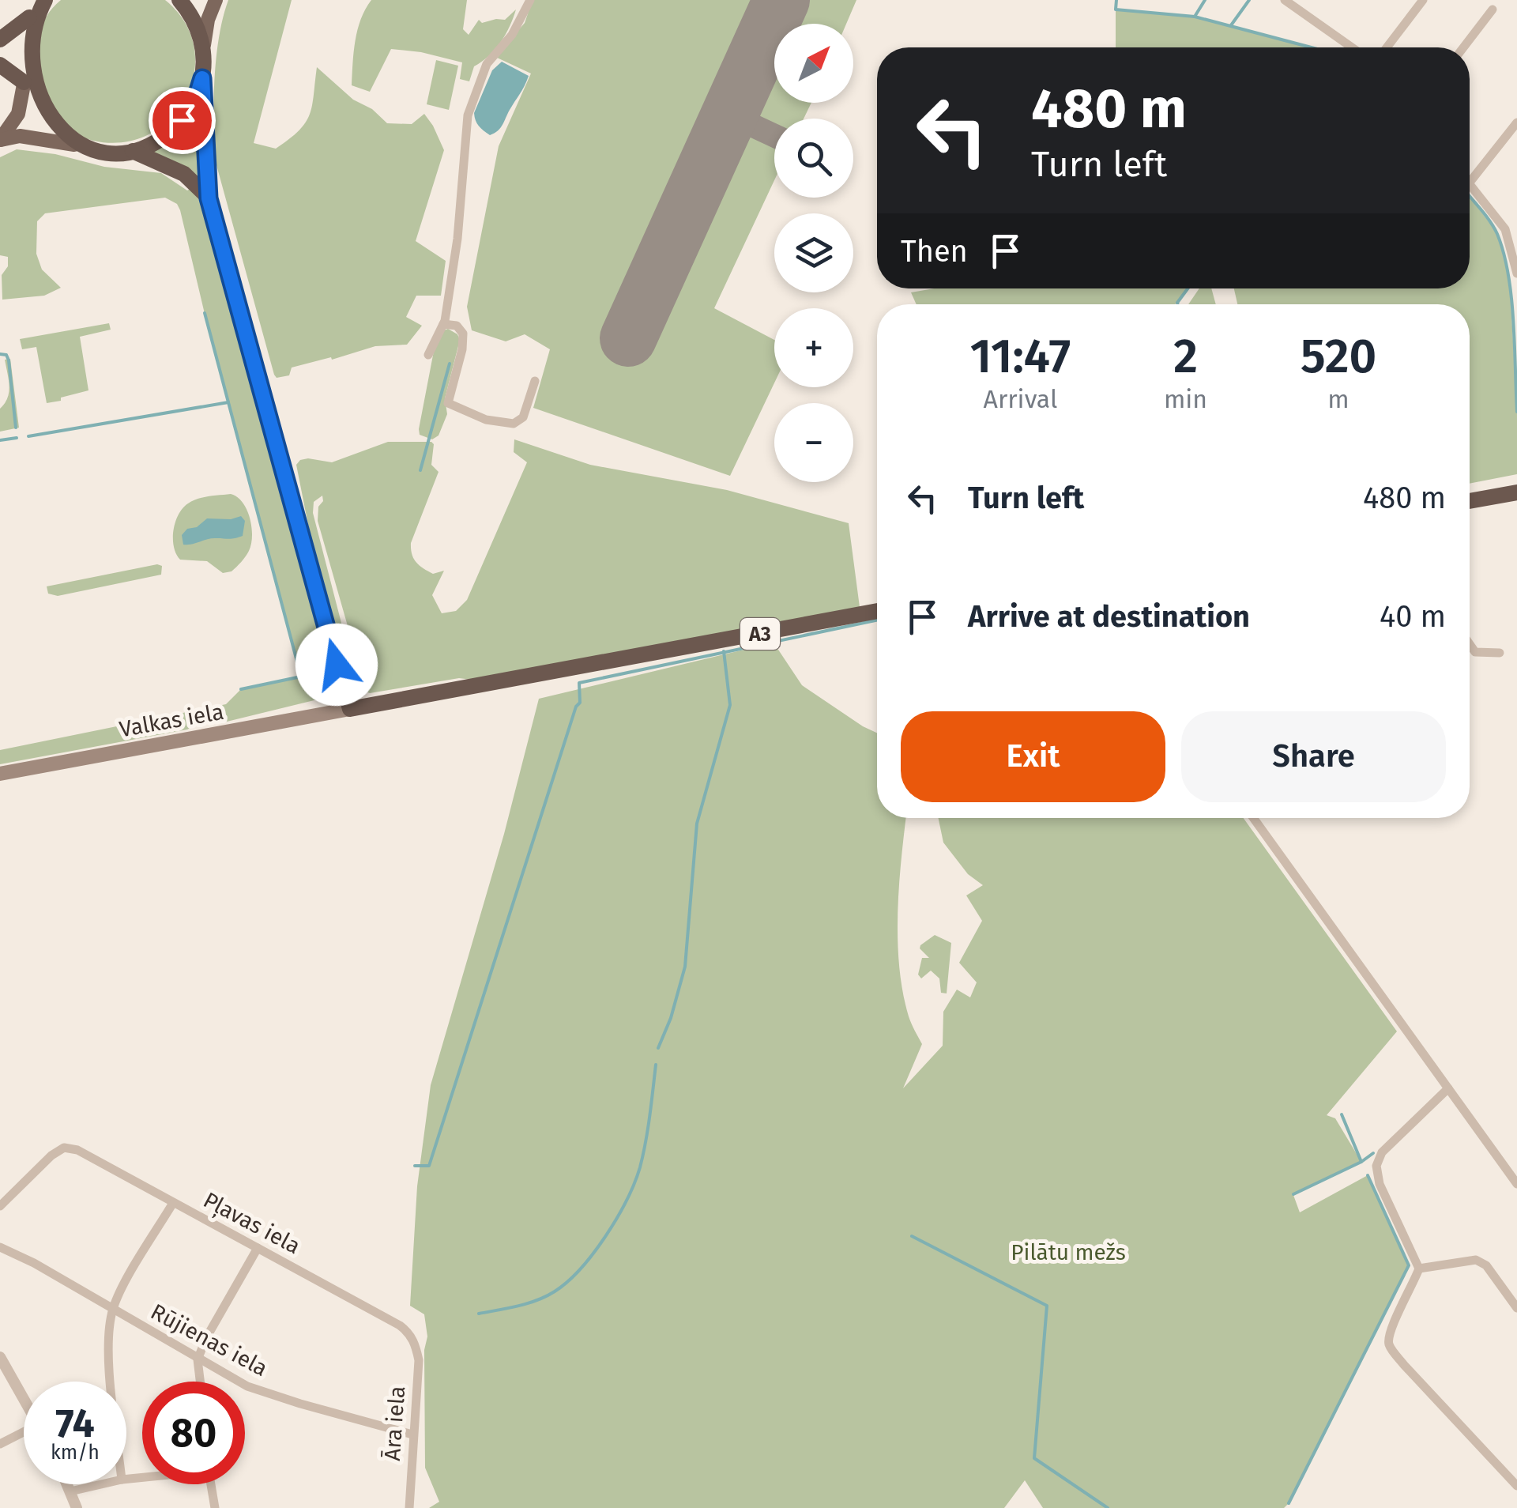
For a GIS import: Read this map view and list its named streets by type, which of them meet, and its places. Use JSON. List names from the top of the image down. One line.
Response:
{"streets":{"highway":["A3"],"main road":["Valkas iela"],"street":["Pļavas iela","Rūjienas iela","Āra iela"]},"crossings":[["A3","Valkas iela"],["Pļavas iela","Āra iela"],["Rūjienas iela","Āra iela"]],"parks":["Pilātu mežs"],"north":"top right","page":{"map_buttons":["+","−"],"turn":["480 m","Turn left"],"then":"Then","eta":["11:47","Arrival","2","min","520","m"],"list":[{"name":"Turn left","value":"480 m"},{"name":"Arrive at destination","value":"40 m"}],"buttons":["Exit","Share"],"speed":"74 km/h","limit":"80"}}
